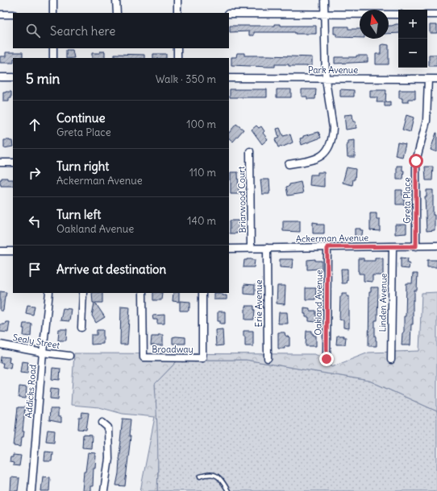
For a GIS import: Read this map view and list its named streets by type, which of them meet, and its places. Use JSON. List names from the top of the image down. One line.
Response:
{"streets":{"street":["Park Avenue","Briarwood Court","Greta Place","Ackerman Avenue","Oakland Avenue","Linden Avenue","Erie Avenue","Sealy Street","Broadway","Addicks Road"]},"crossings":[["Park Avenue","Greta Place"],["Briarwood Court","Ackerman Avenue"],["Greta Place","Ackerman Avenue"],["Ackerman Avenue","Oakland Avenue"],["Ackerman Avenue","Linden Avenue"],["Ackerman Avenue","Erie Avenue"],["Sealy Street","Addicks Road"]],"north":"top","page":{"map_buttons":["+","−"],"search":"Search here","heading":["5 min","Walk · 350 m"],"list":[["Continue","Greta Place","100 m"],["Turn right","Ackerman Avenue","110 m"],["Turn left","Oakland Avenue","140 m"],"Arrive at destination"]}}
